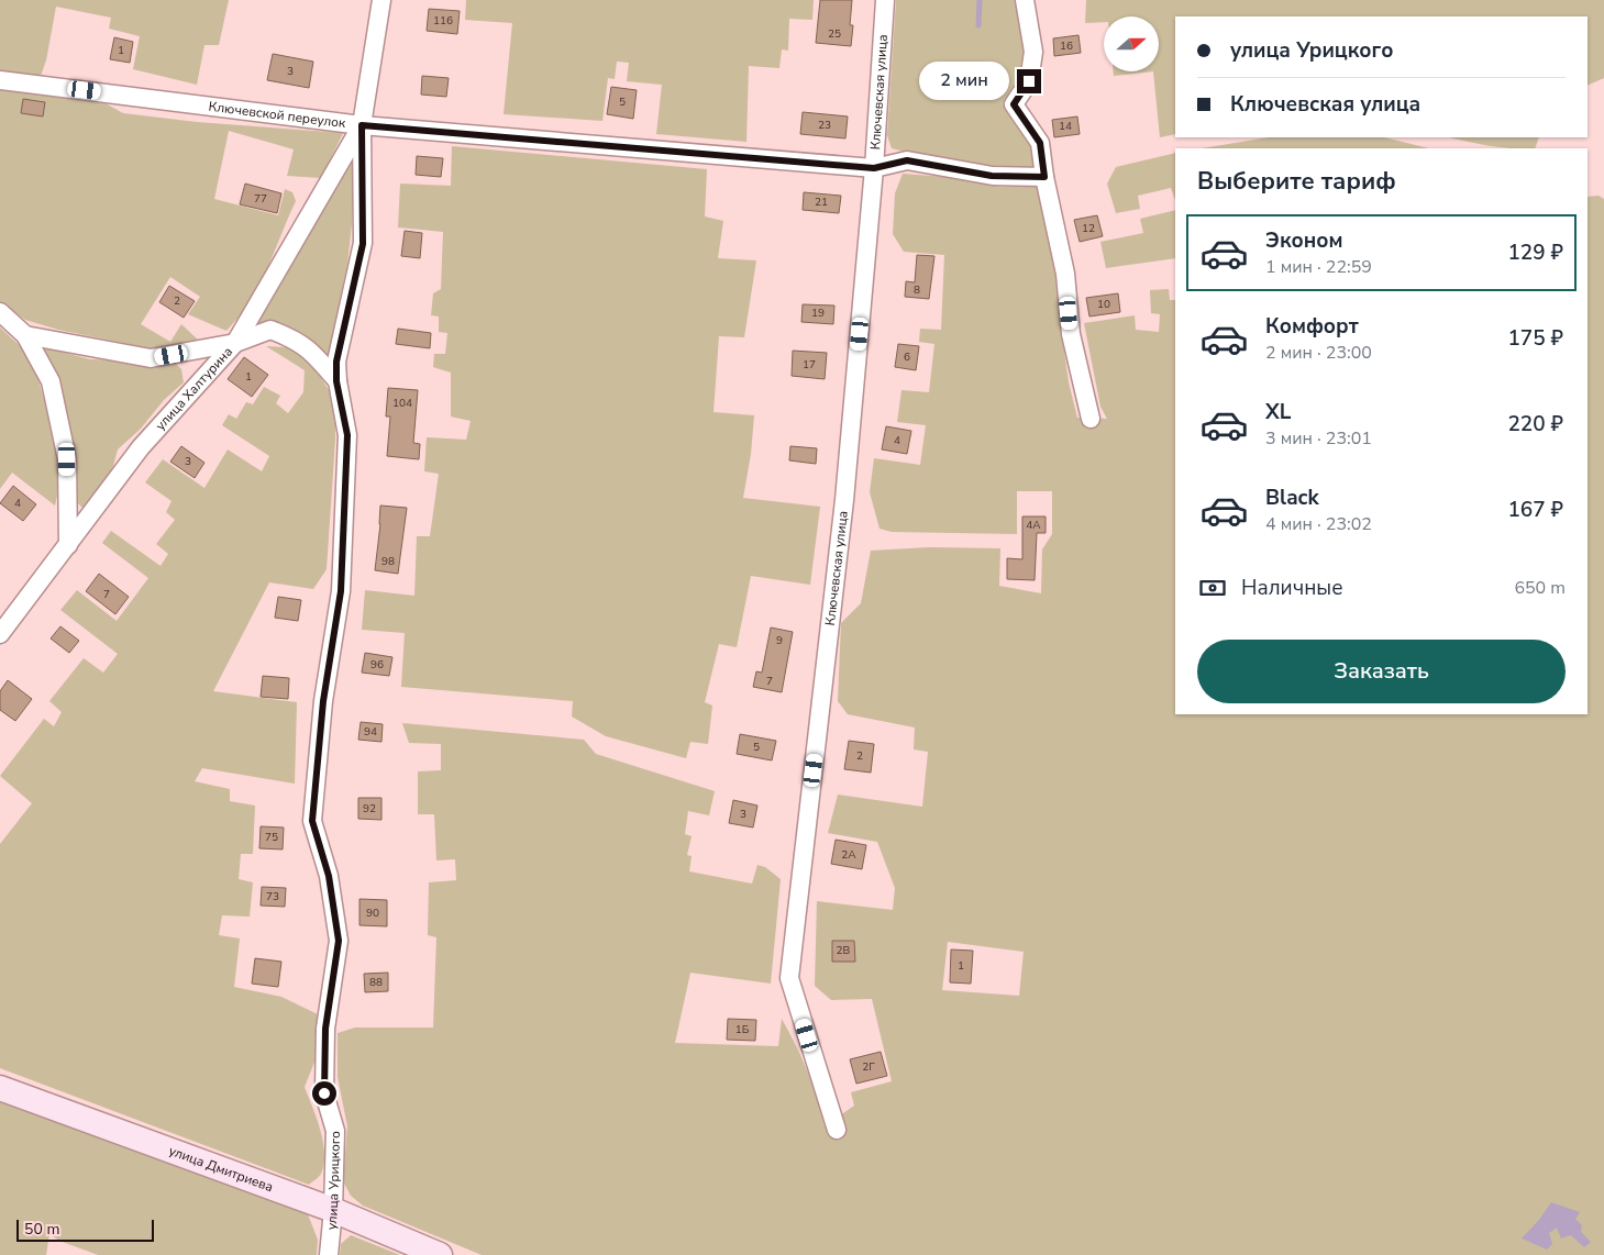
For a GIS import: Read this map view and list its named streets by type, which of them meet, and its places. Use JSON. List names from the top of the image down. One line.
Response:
{"streets":{"street":["Ключевская улица","Ключевской переулок","улица Халтурина","улица Дмитриева","улица Урицкого"]},"crossings":[["Ключевская улица","Ключевской переулок"],["Ключевской переулок","улица Халтурина"],["Ключевской переулок","улица Урицкого"],["улица Халтурина","улица Урицкого"],["улица Дмитриева","улица Урицкого"]],"house_numbers":["116","25","16","1","3","5","23","14","77","21","12","8","2","10","19","6","17","1","104","4","3","4","4А","98","7","9","96","7","94","5","2","92","3","75","2А","73","90","2В","1","88","1Б","2Г"],"scale_bar":"50 m","north":"right","page":{"banner":["улица Урицкого","Ключевская улица"],"bubble":"2 мин","heading":"Выберите тариф","list":[{"name":"Эконом","note":"1 мин · 22:59","value":"129 ₽"},{"name":"Комфорт","note":"2 мин · 23:00","value":"175 ₽"},{"name":"XL","note":"3 мин · 23:01","value":"220 ₽"},{"name":"Black","note":"4 мин · 23:02","value":"167 ₽"}],"pay":["Наличные","650 m"],"buttons":"Заказать","scale":"50 m"}}
